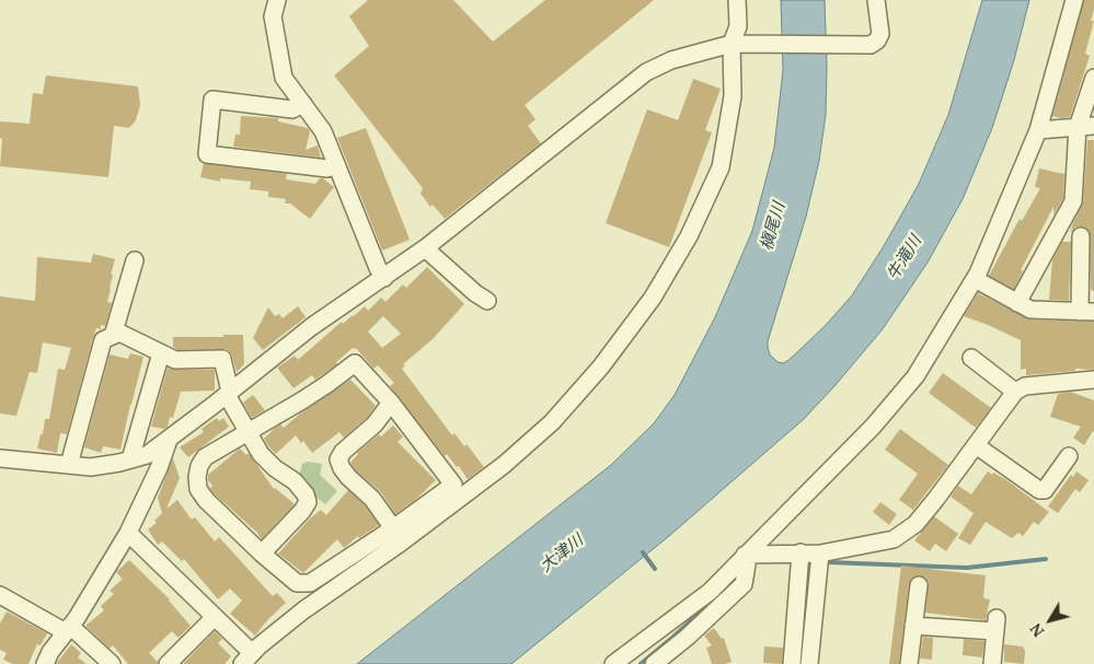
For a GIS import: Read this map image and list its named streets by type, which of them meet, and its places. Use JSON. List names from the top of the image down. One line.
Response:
{"water":["槇尾川","牛滝川","大津川"],"north":"bottom left"}
